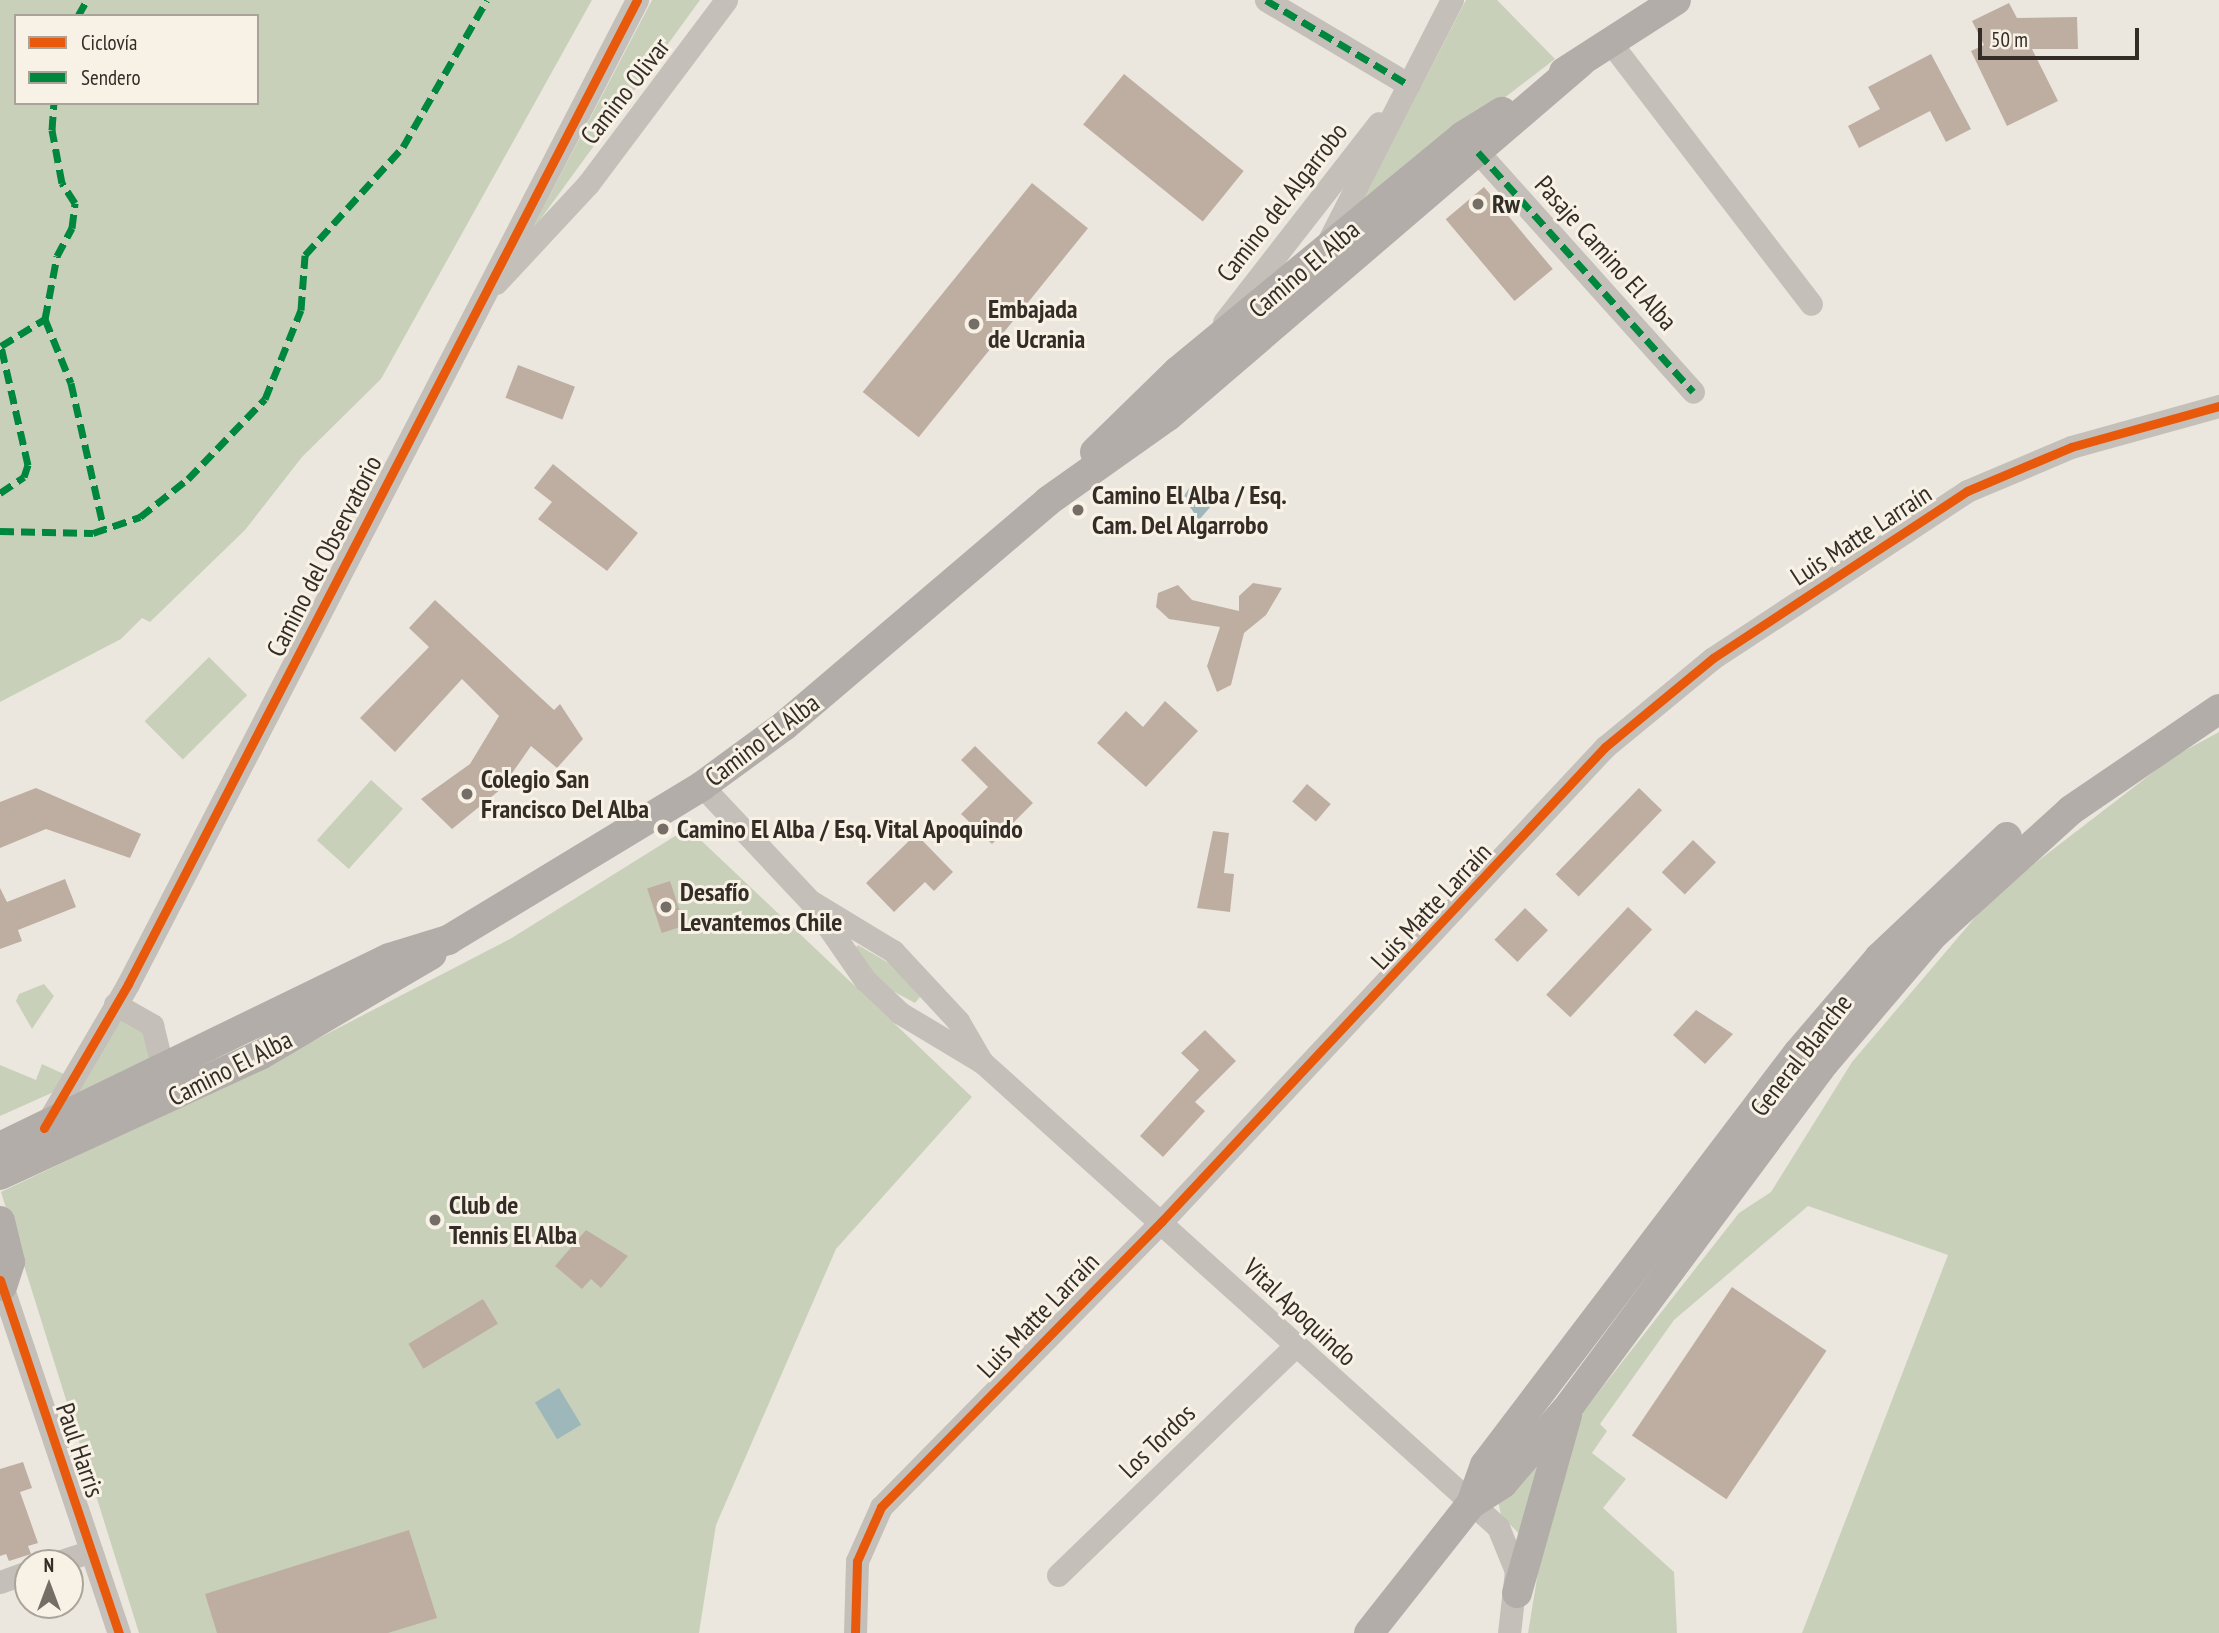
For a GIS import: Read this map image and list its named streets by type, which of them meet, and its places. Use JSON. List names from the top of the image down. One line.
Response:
{"streets":{"main road":["Camino El Alba","General Blanche"],"street":["Camino Olivar","Camino del Algarrobo","Pasaje Camino El Alba","Luis Matte Larraín","Camino del Observatorio","Vital Apoquindo","Los Tordos","Paul Harris"]},"crossings":[["Camino Olivar","Camino del Observatorio"],["Camino del Algarrobo","Camino El Alba"],["Pasaje Camino El Alba","Camino El Alba"],["Camino El Alba","Camino del Observatorio"],["Camino El Alba","Vital Apoquindo"],["Luis Matte Larraín","Vital Apoquindo"],["General Blanche","Vital Apoquindo"],["Vital Apoquindo","Los Tordos"]],"places":["Rw","Embajada de Ucrania","Camino El Alba / Esq. Cam. Del Algarrobo","Colegio San Francisco Del Alba","Camino El Alba / Esq. Vital Apoquindo","Desafío Levantemos Chile","Club de Tennis El Alba"],"legend":["Ciclovía","Sendero"],"scale_bar":"50 m","north":"top"}
